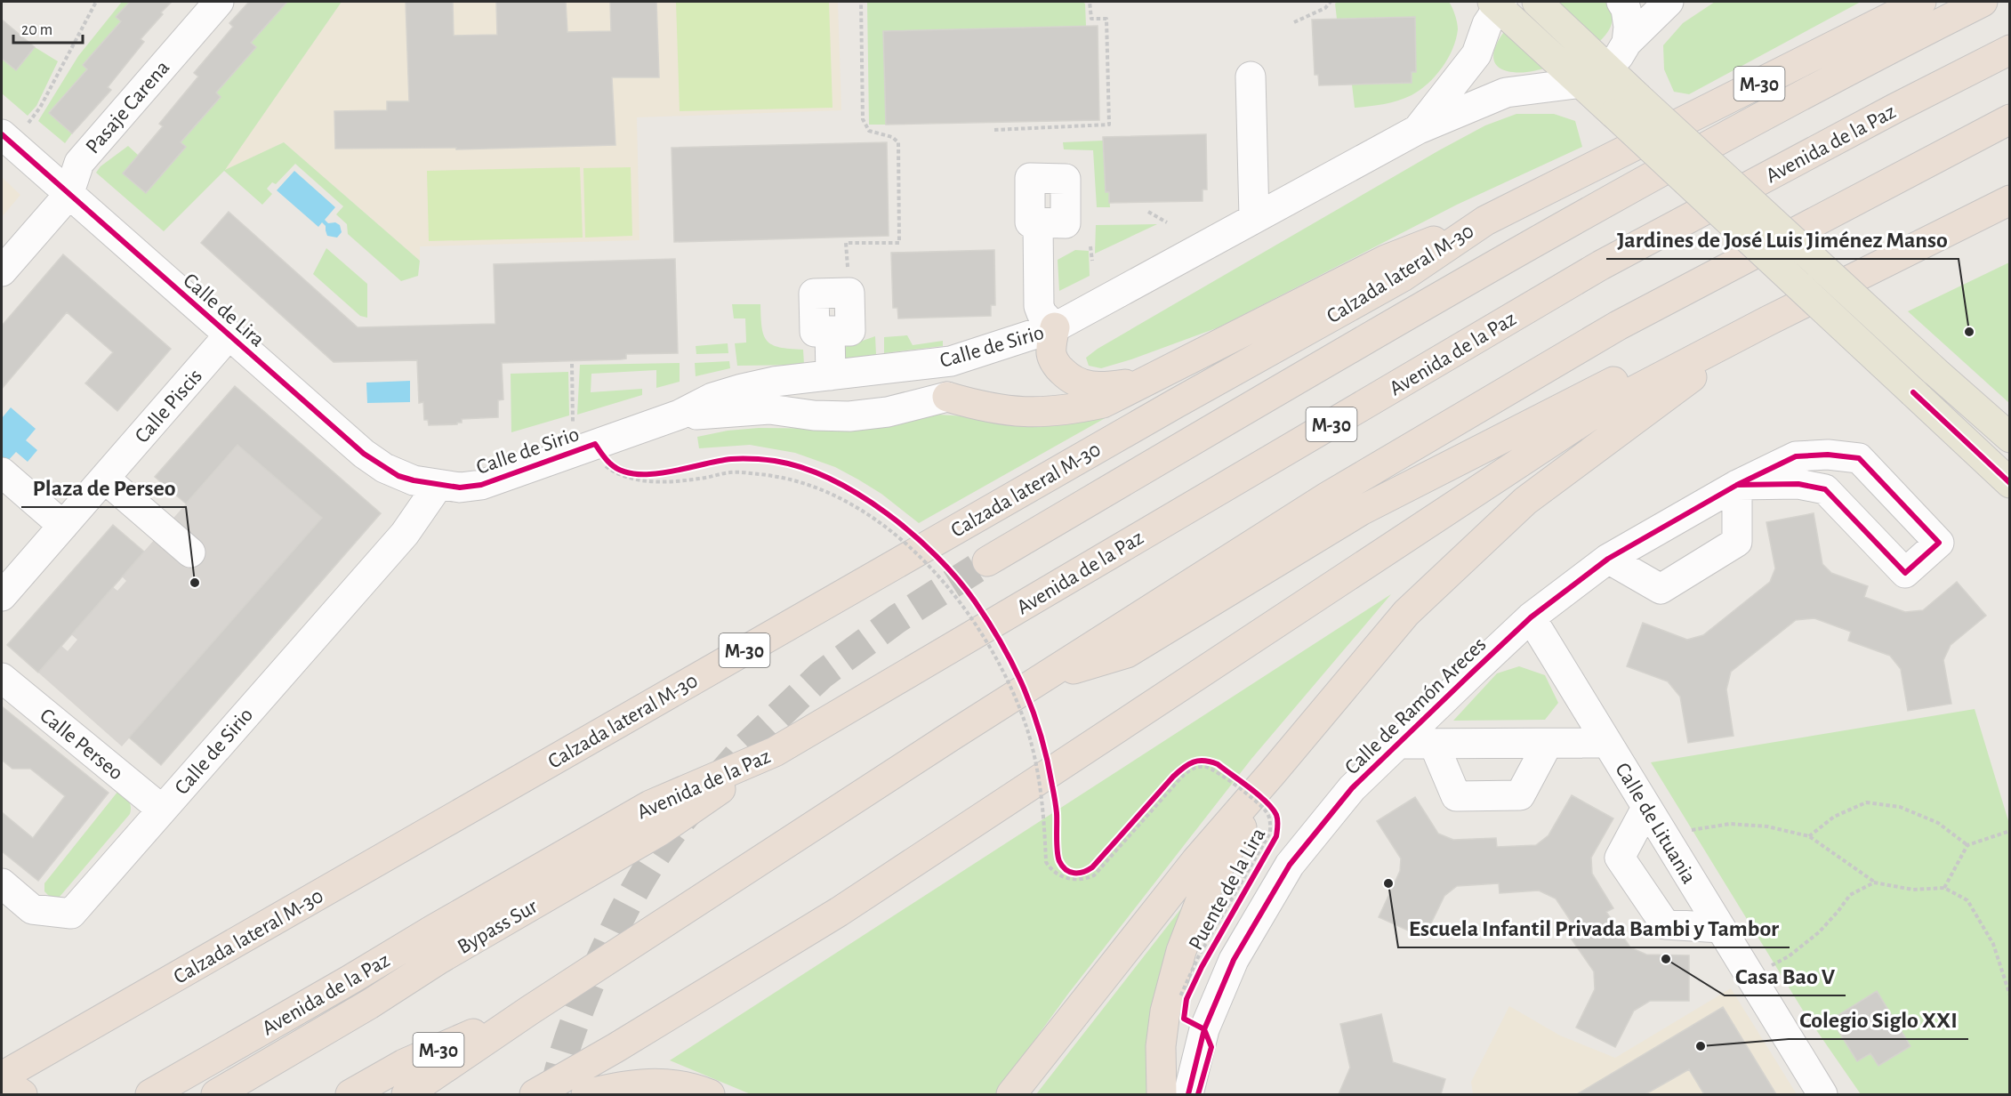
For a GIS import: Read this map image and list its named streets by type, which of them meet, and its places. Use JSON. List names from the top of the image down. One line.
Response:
{"streets":{"highway":["M-30","Avenida de la Paz","Calzada lateral M-30","Bypass Sur"],"street":["Pasaje Carena","Calle de Lira","Calle de Sirio","Calle Piscis","Calle de Ramón Areces","Calle Perseo","Calle de Lituania"],"cycle path":["Puente de la Lira"]},"crossings":[["Pasaje Carena","Calle de Lira"],["Avenida de la Paz","Bypass Sur"],["Calle de Lira","Calle de Sirio"],["Calle de Lira","Calle Piscis"],["Calle de Sirio","Calle Perseo"],["Calle de Ramón Areces","Calle de Lituania"]],"places":["Jardines de José Luis Jiménez Manso","Plaza de Perseo","Escuela Infantil Privada Bambi y Tambor","Casa Bao V","Colegio Siglo XXI"],"scale_bar":"20 m"}
